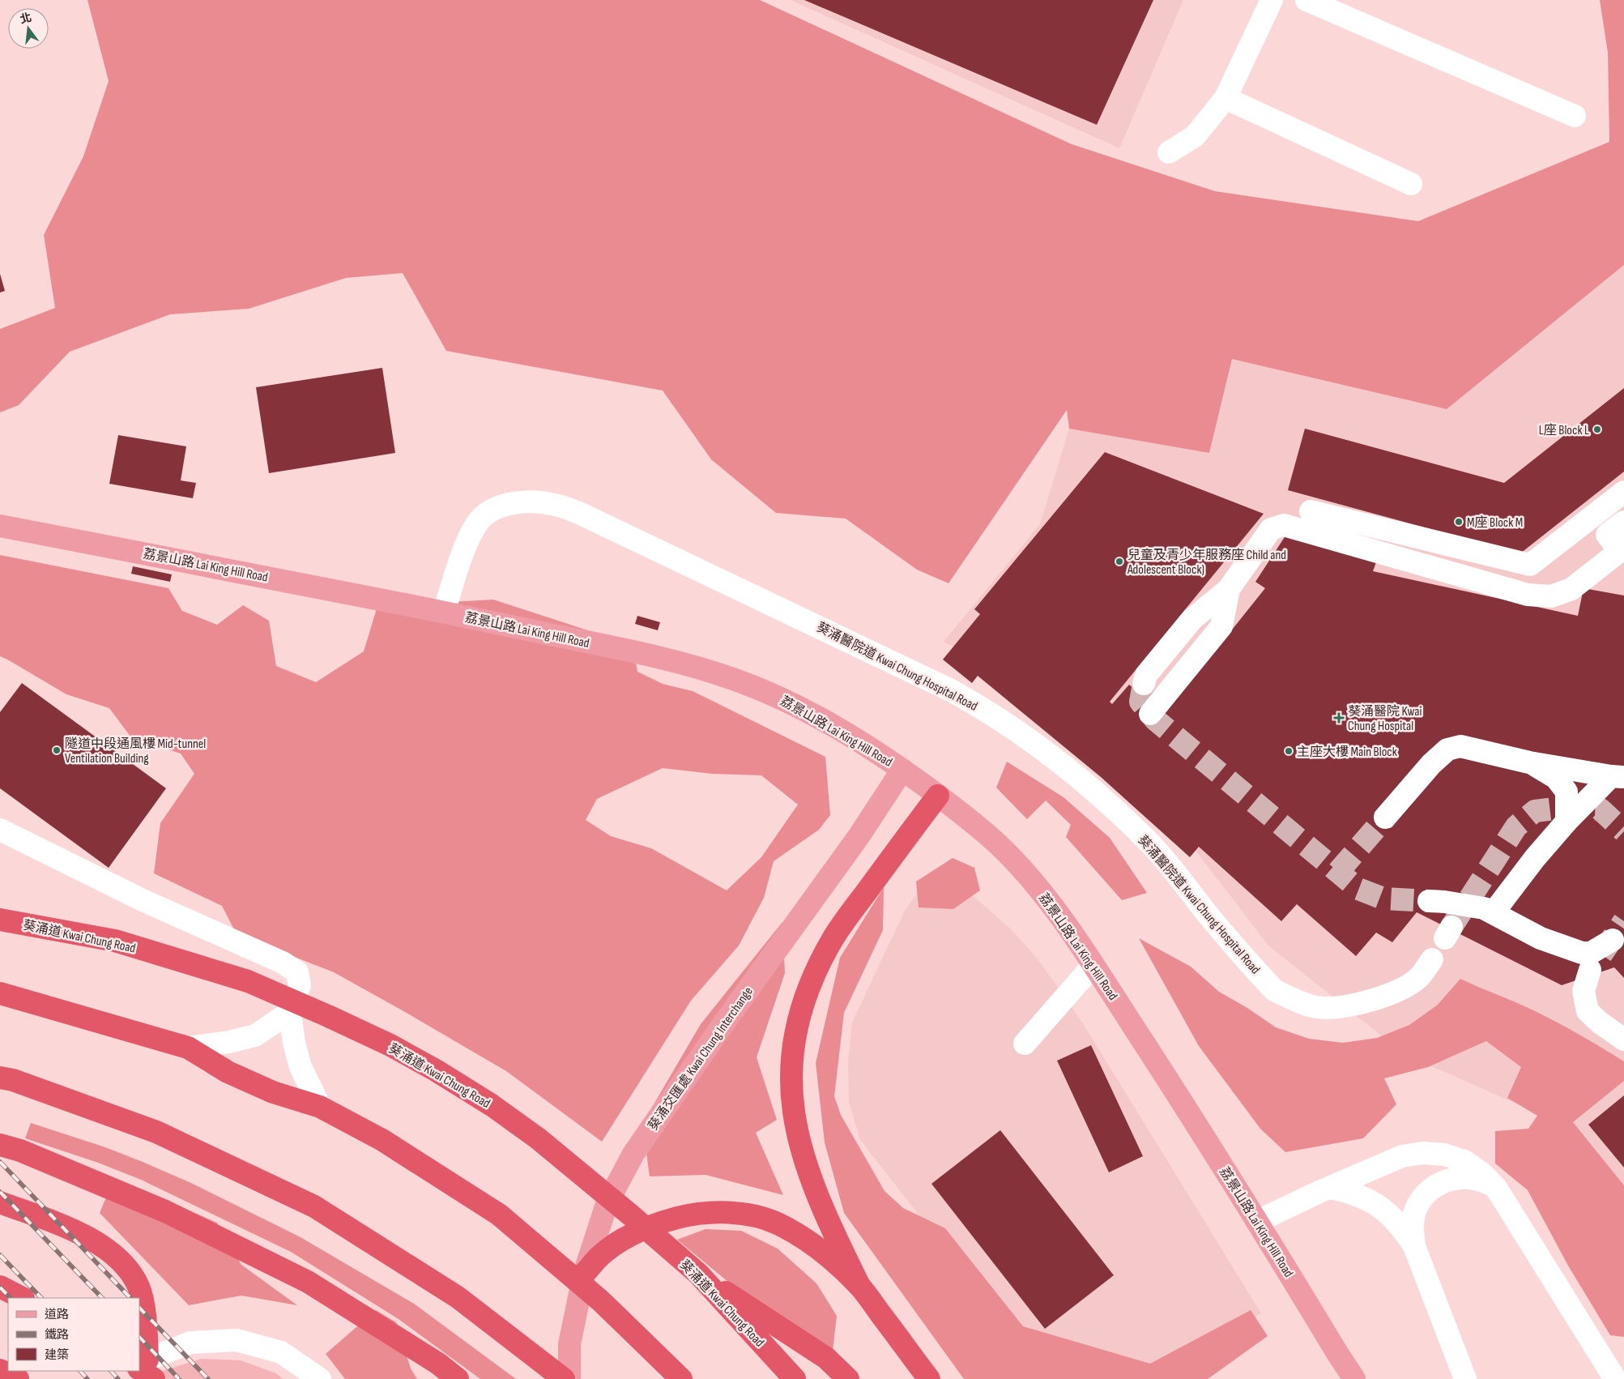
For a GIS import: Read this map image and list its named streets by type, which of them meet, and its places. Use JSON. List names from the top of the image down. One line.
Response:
{"streets":{"highway":["葵涌道 Kwai Chung Road"],"main road":["荔景山路 Lai King Hill Road","葵涌交匯處 Kwai Chung Interchange"],"street":["葵涌醫院道 Kwai Chung Hospital Road"]},"crossings":[["荔景山路 Lai King Hill Road","葵涌醫院道 Kwai Chung Hospital Road"],["荔景山路 Lai King Hill Road","葵涌交匯處 Kwai Chung Interchange"]],"places":{"other":["L座 Block L","M座 Block M","兒童及青少年服務座 Child and Adolescent Block)","隧道中段通風樓 Mid-tunnel Ventilation Building","主座大樓 Main Block"],"health":["葵涌醫院 Kwai Chung Hospital"]},"legend":["道路","鐵路","建築"],"north":"top"}
